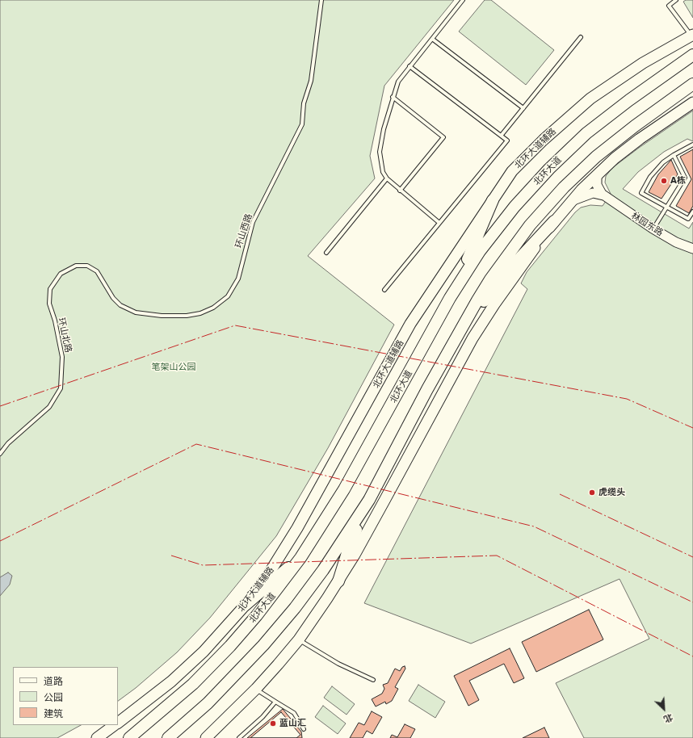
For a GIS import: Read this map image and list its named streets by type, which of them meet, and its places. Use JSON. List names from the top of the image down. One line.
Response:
{"streets":{"highway":["北环大道"],"main road":["北环大道辅路"],"street":["林园东路"],"lane":["环山西路","环山北路"]},"crossings":[["环山西路","环山北路"]],"parks":["笔架山公园"],"places":["A栋","虎缆头","蓝山汇"],"legend":["道路","公园","建筑"],"north":"bottom right"}
